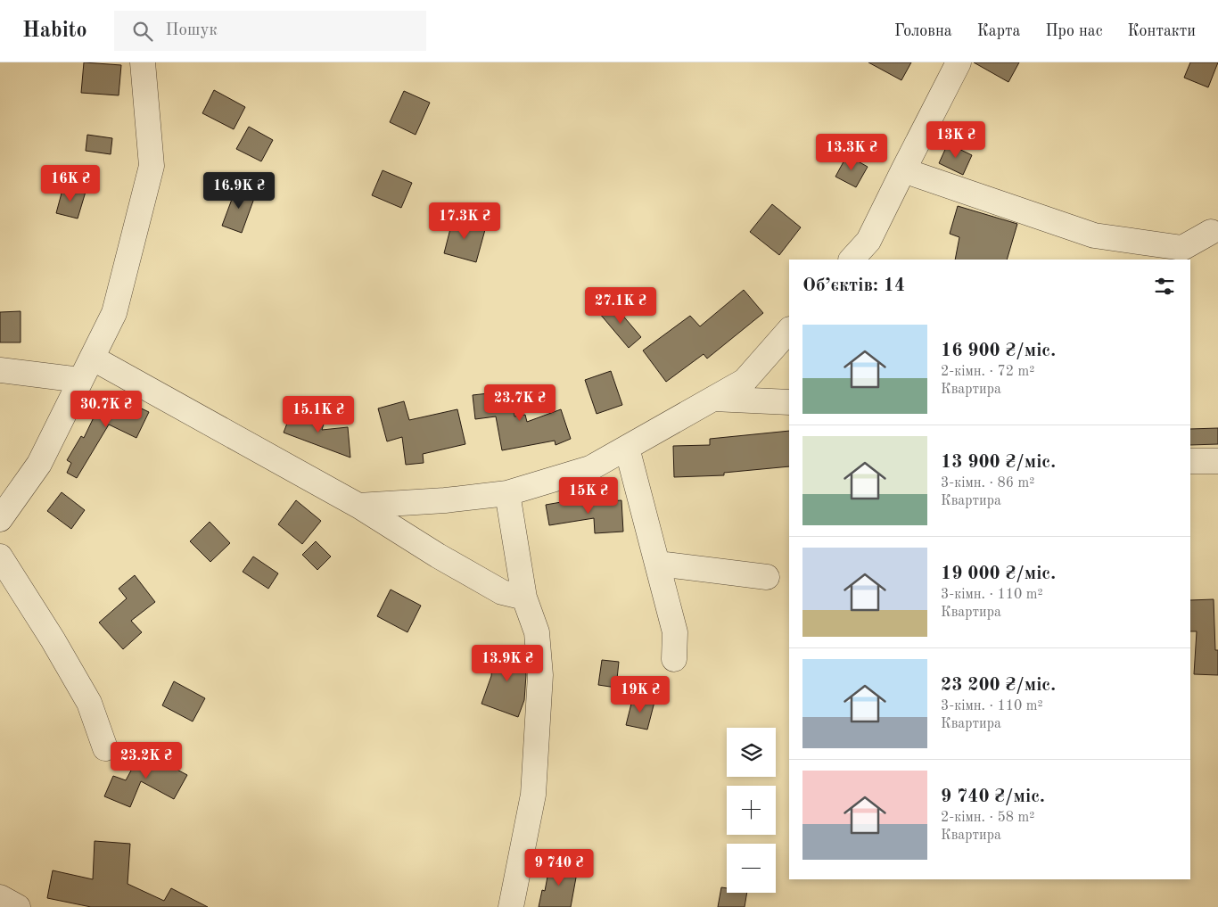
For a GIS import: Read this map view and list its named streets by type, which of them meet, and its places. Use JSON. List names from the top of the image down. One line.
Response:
{"page":{"header":"Habito","search":"Пошук","nav":["Головна","Карта","Про нас","Контакти"],"price":["13K ₴","13.3K ₴","16K ₴","16.9K ₴","17.3K ₴","27.1K ₴","23.7K ₴","30.7K ₴","15.1K ₴","15K ₴","13.9K ₴","19K ₴","23.2K ₴","9 740 ₴"],"heading":"Об’єктів: 14","list":[{"name":"16 900 ₴/міс.","note":"2-кімн. · 72 m² · Квартира"},{"name":"13 900 ₴/міс.","note":"3-кімн. · 86 m² · Квартира"},{"name":"19 000 ₴/міс.","note":"3-кімн. · 110 m² · Квартира"},{"name":"23 200 ₴/міс.","note":"3-кімн. · 110 m² · Квартира"},{"name":"9 740 ₴/міс.","note":"2-кімн. · 58 m² · Квартира"}],"map_buttons":["+","−"]}}
